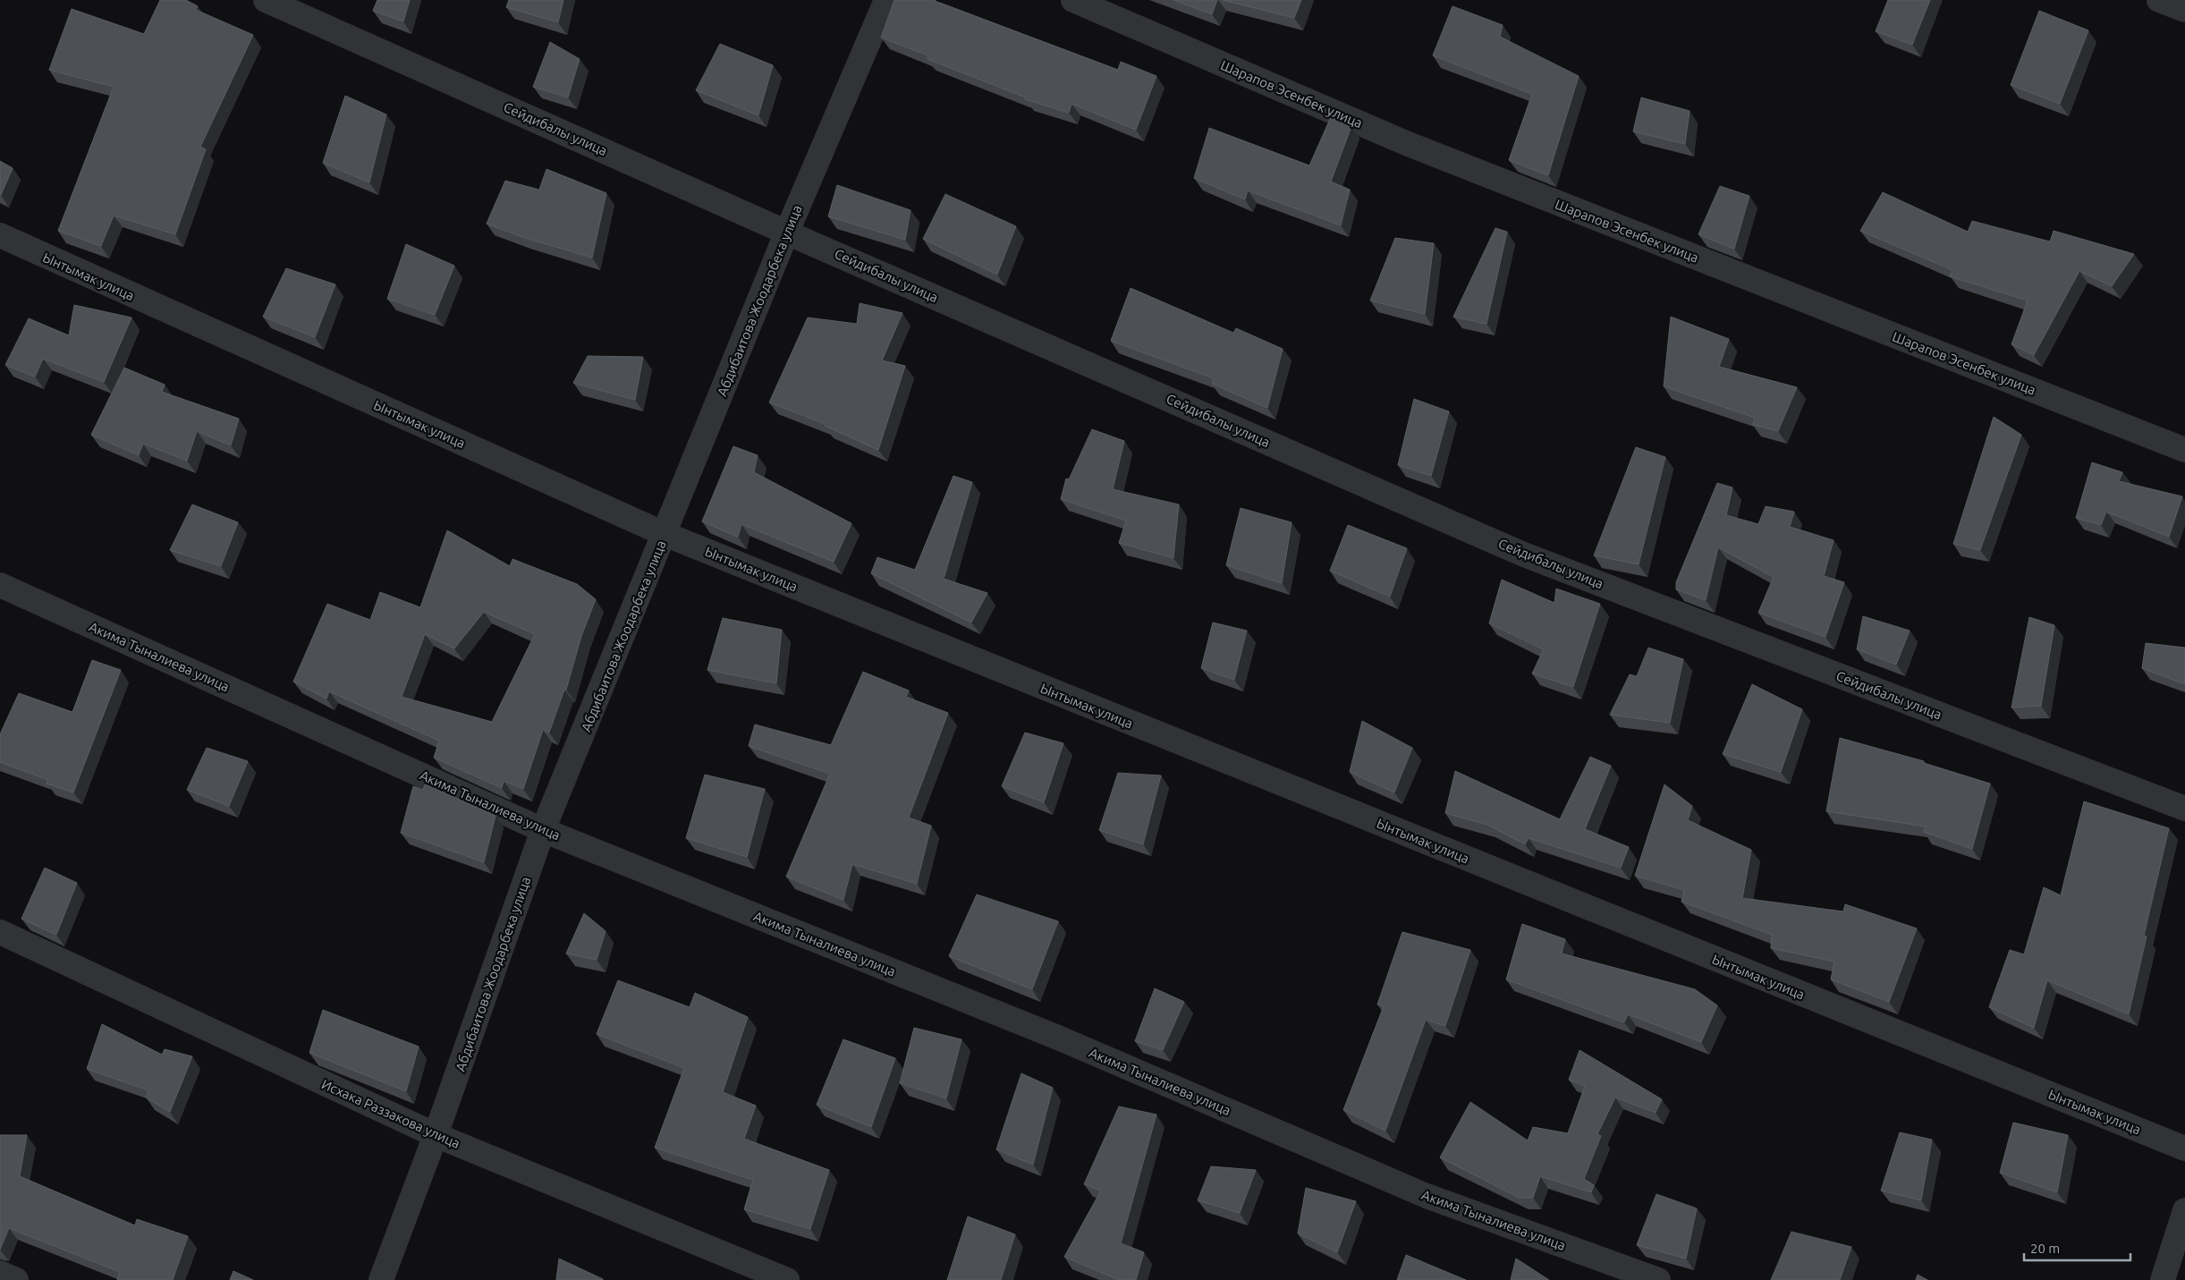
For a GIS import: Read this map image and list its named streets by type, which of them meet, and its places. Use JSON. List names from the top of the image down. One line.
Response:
{"streets":{"street":["Шарапов Эсенбек улица","Сейдибалы улица","Ынтымак улица","Абдибаитова Жоодарбека улица","Акима Тыналиева улица","Исхака Раззакова улица"]},"crossings":[["Сейдибалы улица","Абдибаитова Жоодарбека улица"],["Ынтымак улица","Абдибаитова Жоодарбека улица"],["Абдибаитова Жоодарбека улица","Акима Тыналиева улица"],["Абдибаитова Жоодарбека улица","Исхака Раззакова улица"]],"scale_bar":"20 m"}
